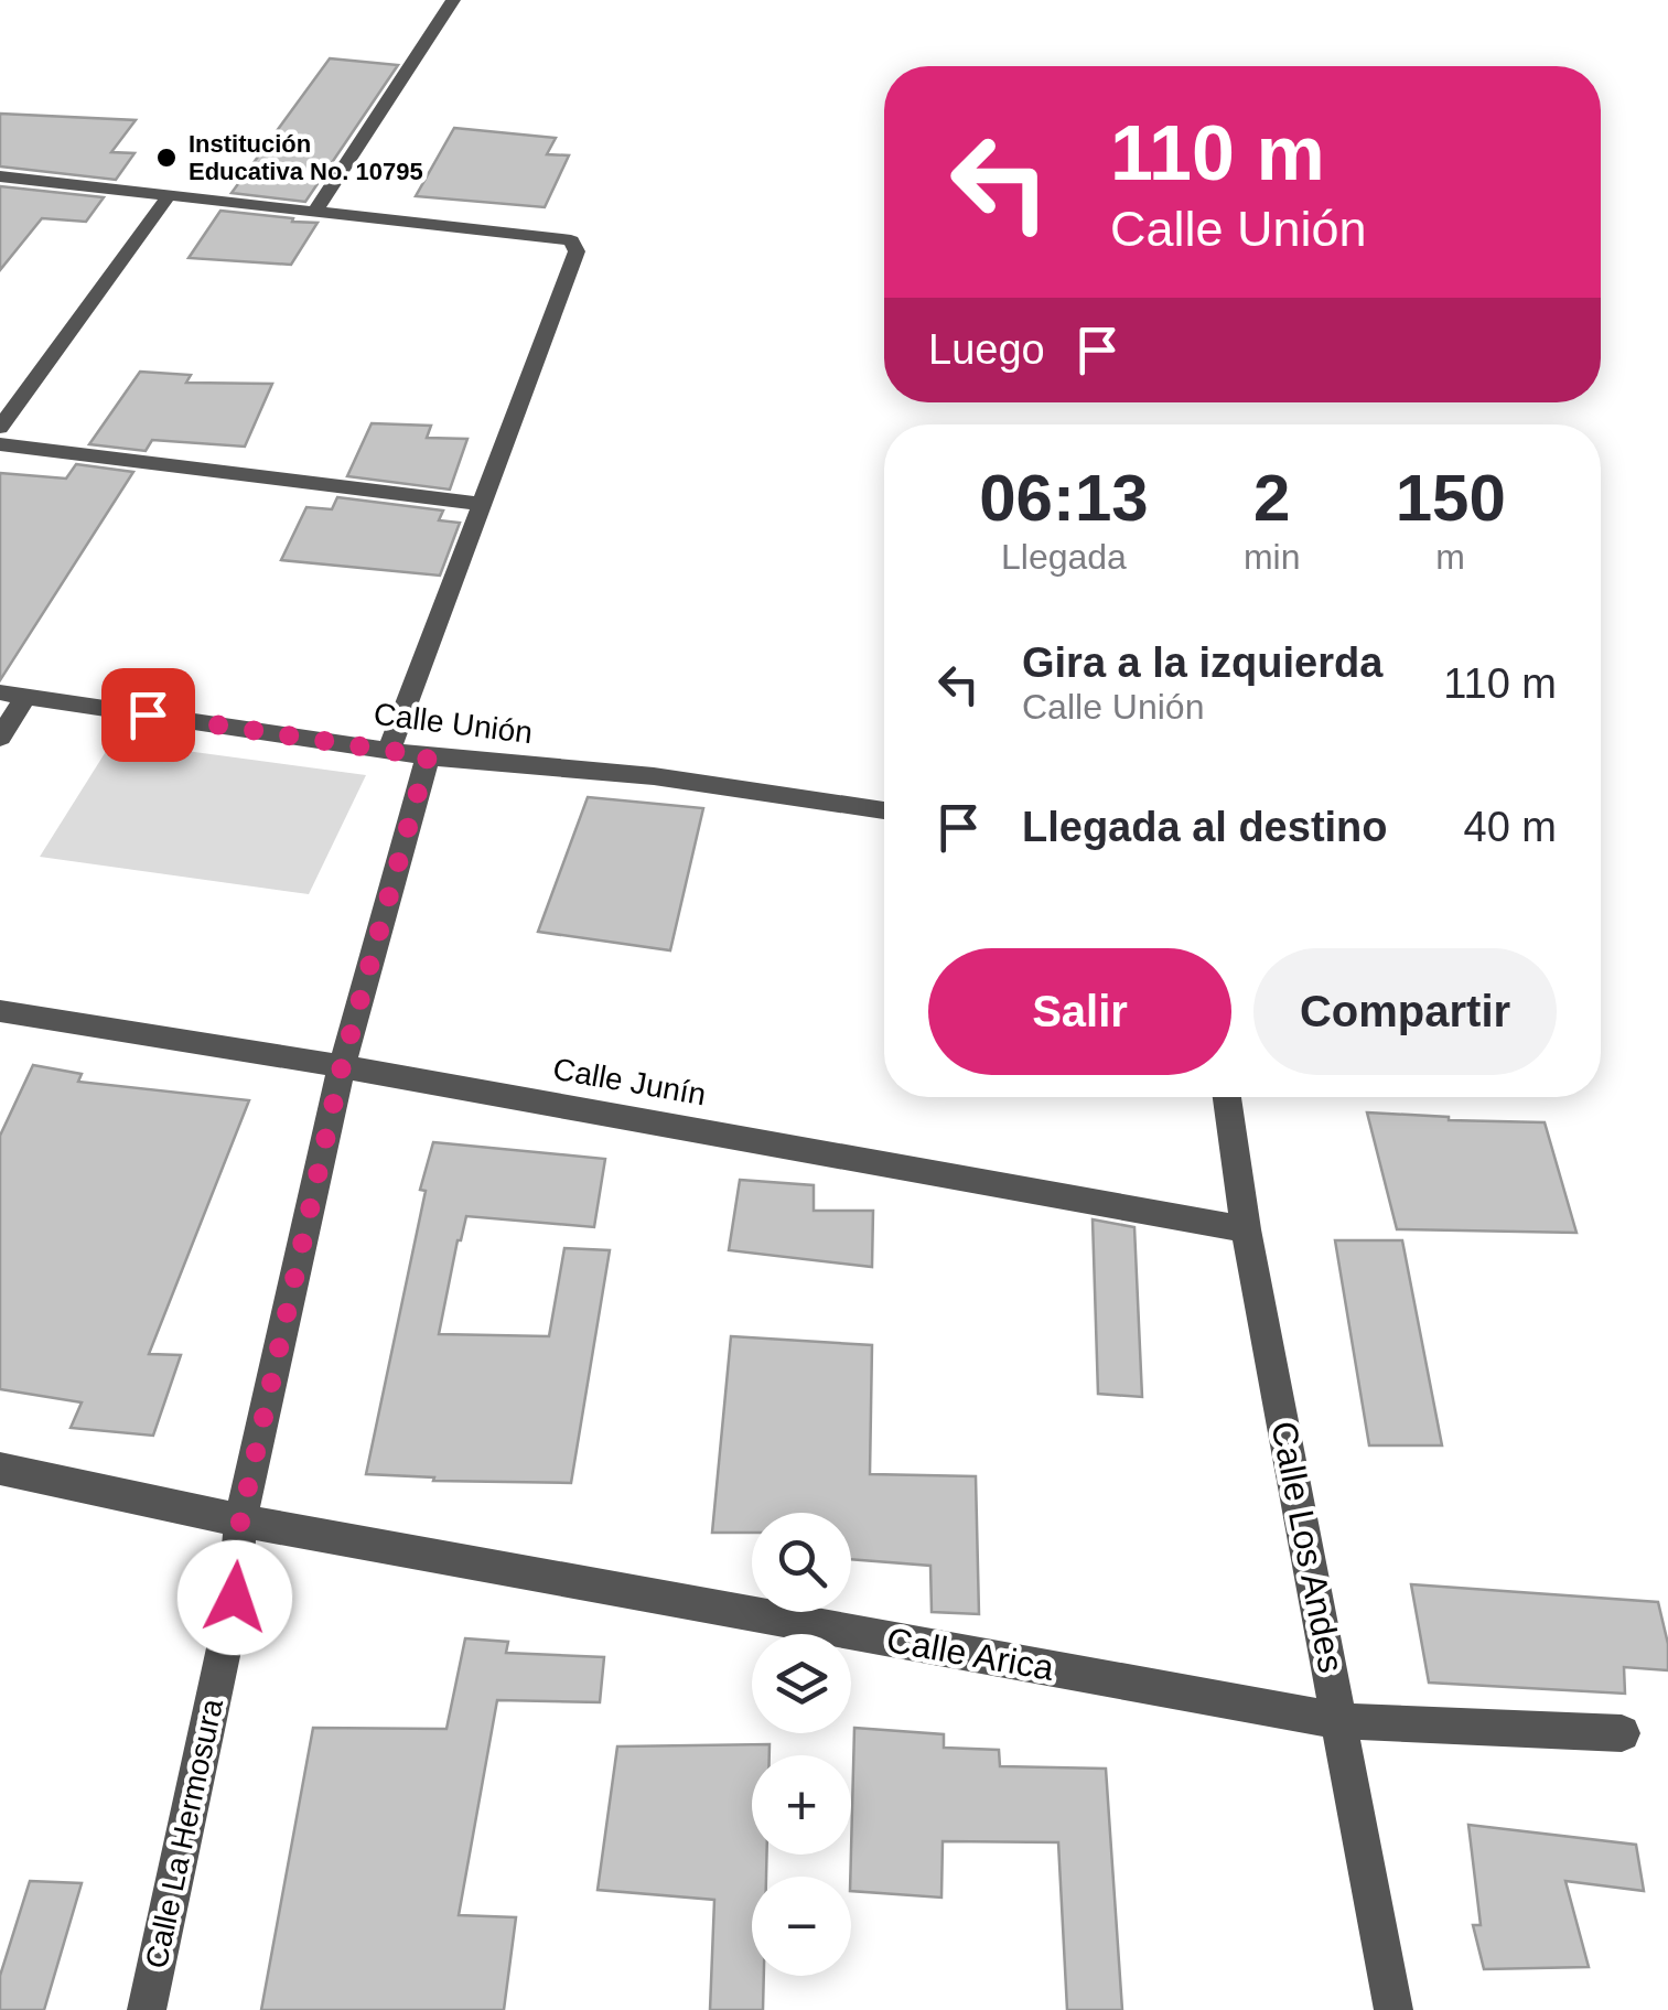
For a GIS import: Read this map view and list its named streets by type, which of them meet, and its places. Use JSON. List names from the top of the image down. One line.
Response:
{"streets":{"street":["Calle Unión","Calle Junín","Calle Los Andes","Calle Arica","Calle La Hermosura"]},"crossings":[["Calle Unión","Calle La Hermosura"],["Calle Junín","Calle Los Andes"],["Calle Junín","Calle La Hermosura"],["Calle Los Andes","Calle Arica"],["Calle Arica","Calle La Hermosura"]],"places":["Institución Educativa No. 10795"],"page":{"turn":["110 m","Calle Unión"],"then":"Luego","eta":["06:13","Llegada","2","min","150","m"],"list":[{"name":"Gira a la izquierda","note":"Calle Unión","value":"110 m"},{"name":"Llegada al destino","value":"40 m"}],"buttons":["Salir","Compartir"],"map_buttons":["+","−"]}}
